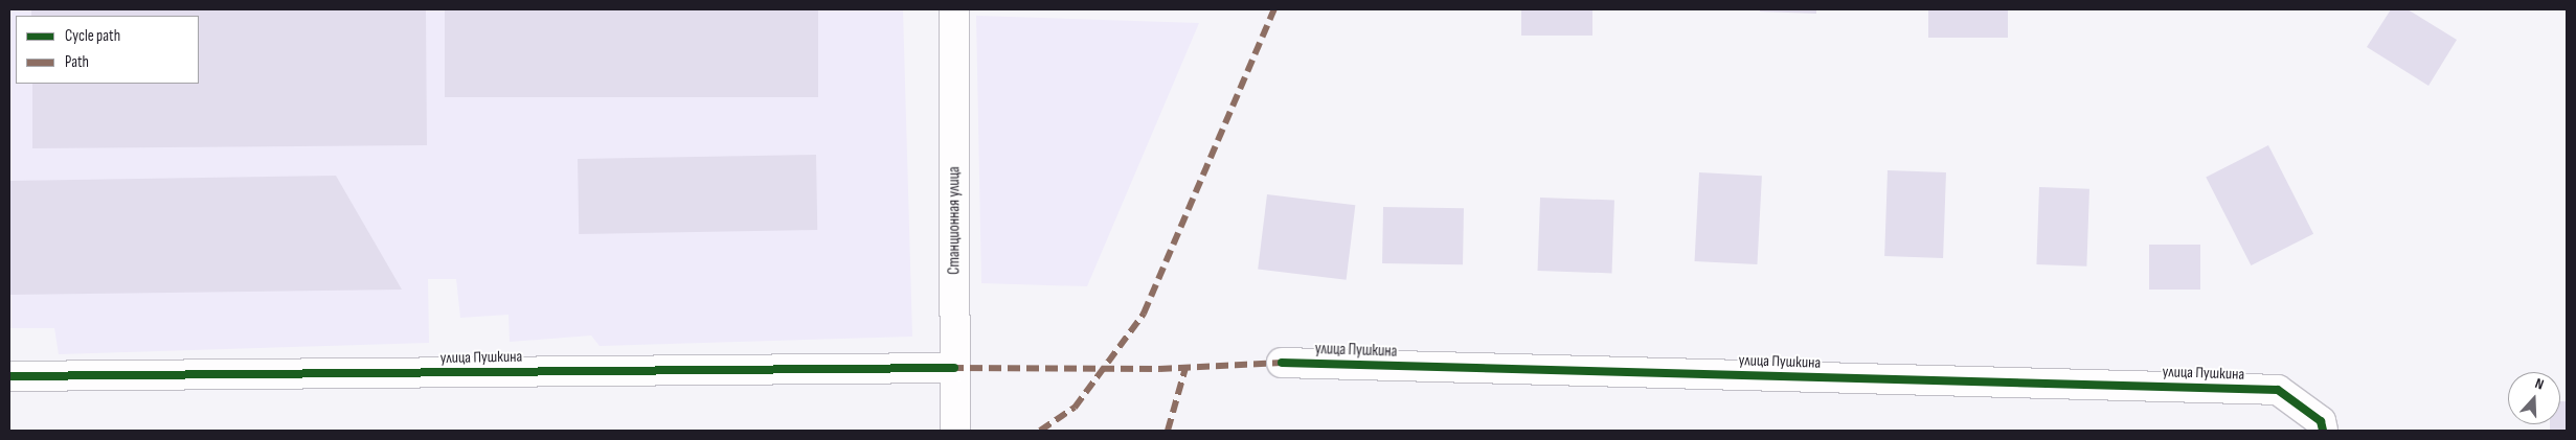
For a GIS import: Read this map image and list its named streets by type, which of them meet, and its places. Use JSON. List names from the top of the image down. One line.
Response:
{"streets":{"street":["Станционная улица","улица Пушкина"]},"crossings":[["Станционная улица","улица Пушкина"]],"legend":["Cycle path","Path"],"north":"top"}
